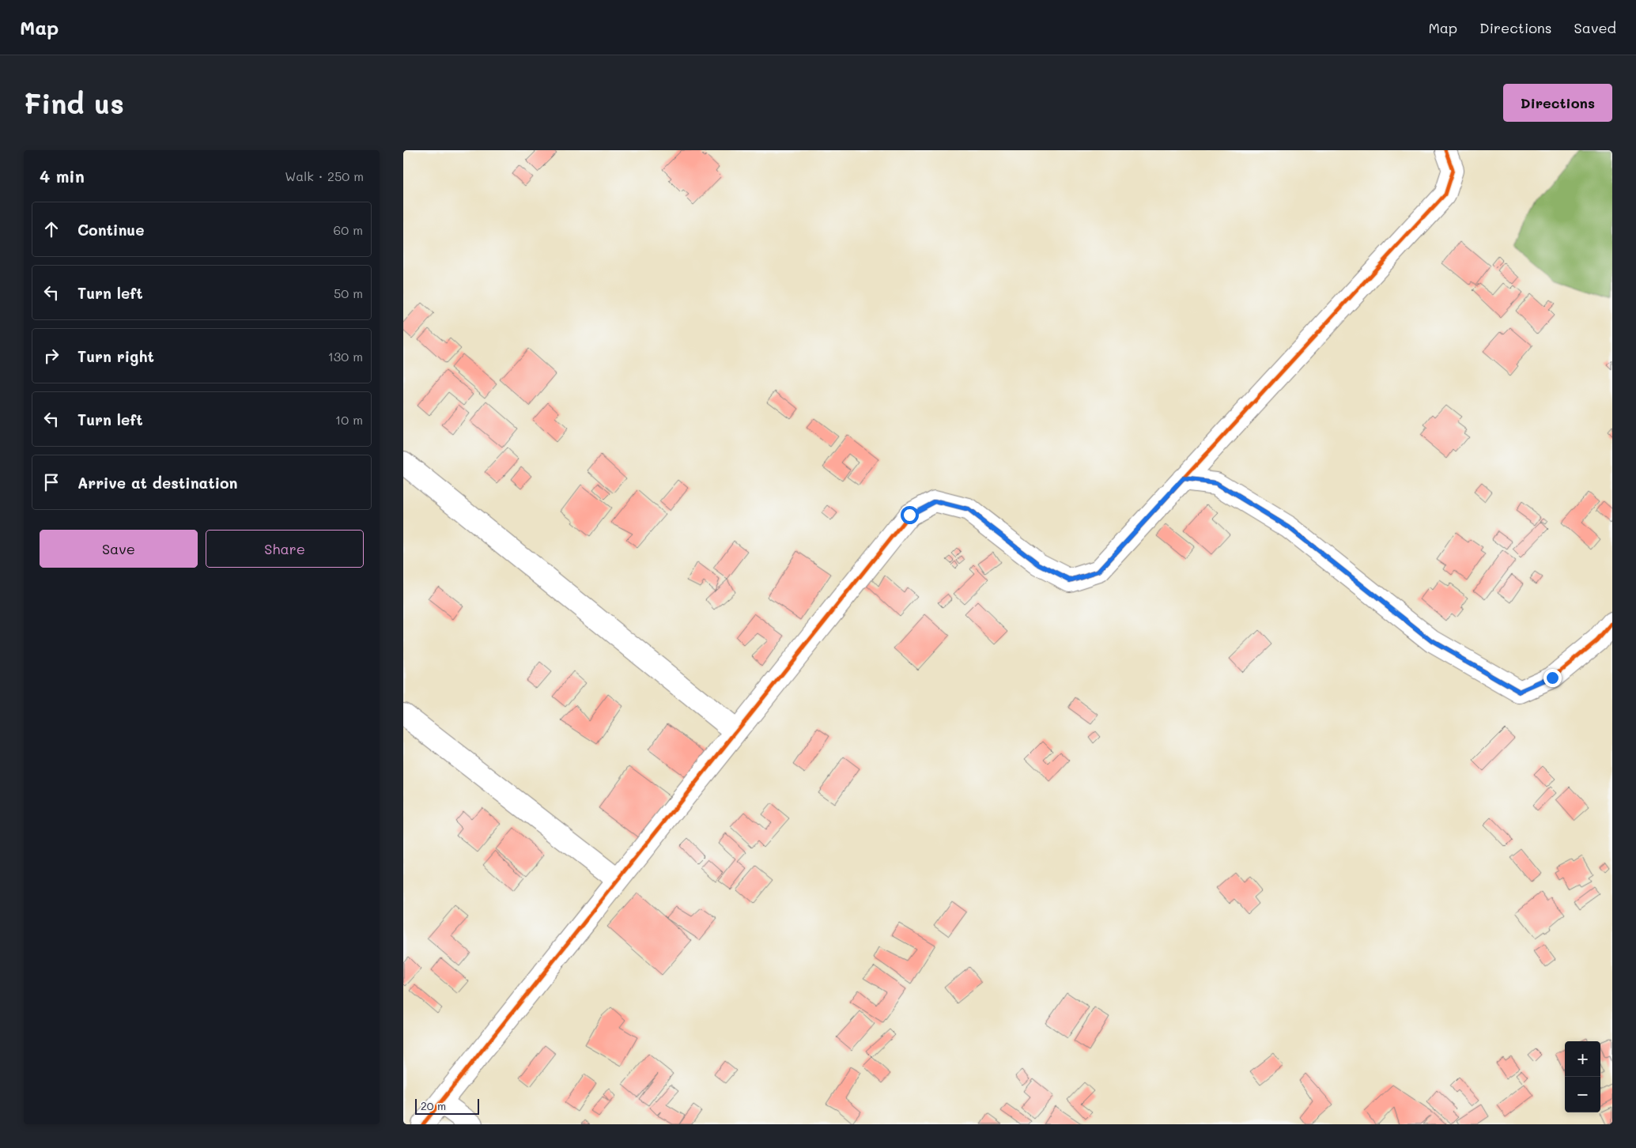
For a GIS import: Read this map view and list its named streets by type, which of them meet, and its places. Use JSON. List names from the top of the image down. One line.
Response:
{"scale_bar":"20 m","page":{"header":"Map","nav":["Map","Directions","Saved"],"buttons":["Directions",["Save","Share"]],"title":"Find us","heading":["4 min","Walk · 250 m"],"list":[["Continue","60 m"],["Turn left","50 m"],["Turn right","130 m"],["Turn left","10 m"],"Arrive at destination"],"map_buttons":["+","−"],"scale":"20 m"}}
